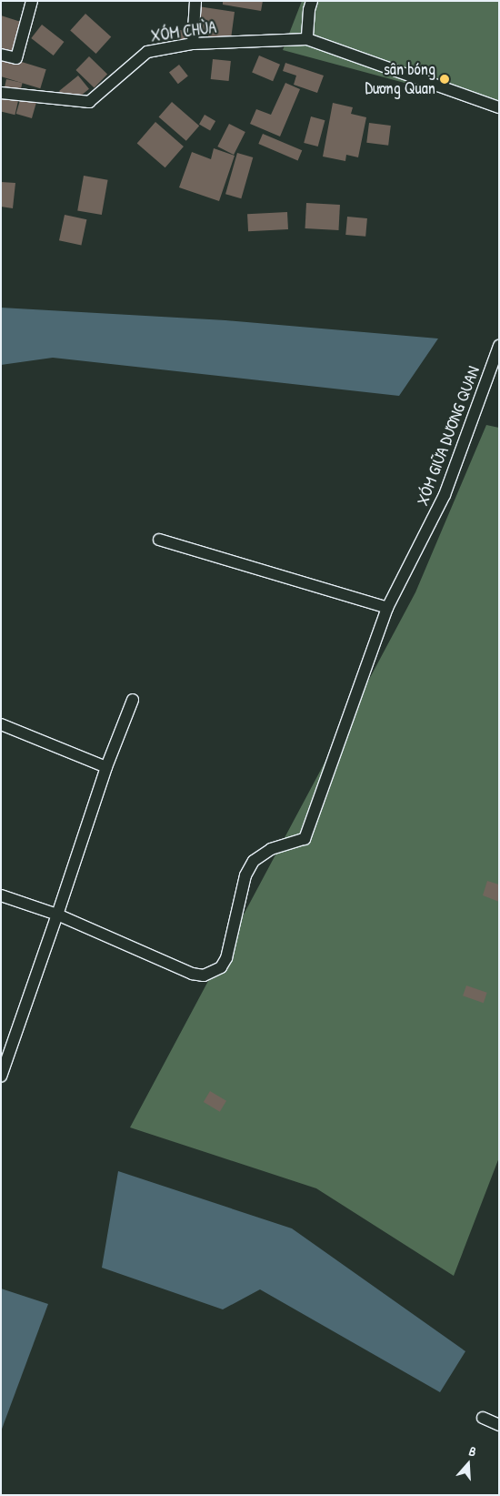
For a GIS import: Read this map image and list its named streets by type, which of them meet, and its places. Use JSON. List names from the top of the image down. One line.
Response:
{"streets":{"lane":["XÓM CHÙA","XÓM GIỮA DƯƠNG QUAN"]},"places":["sân bóng Dương Quan"],"north":"top"}
